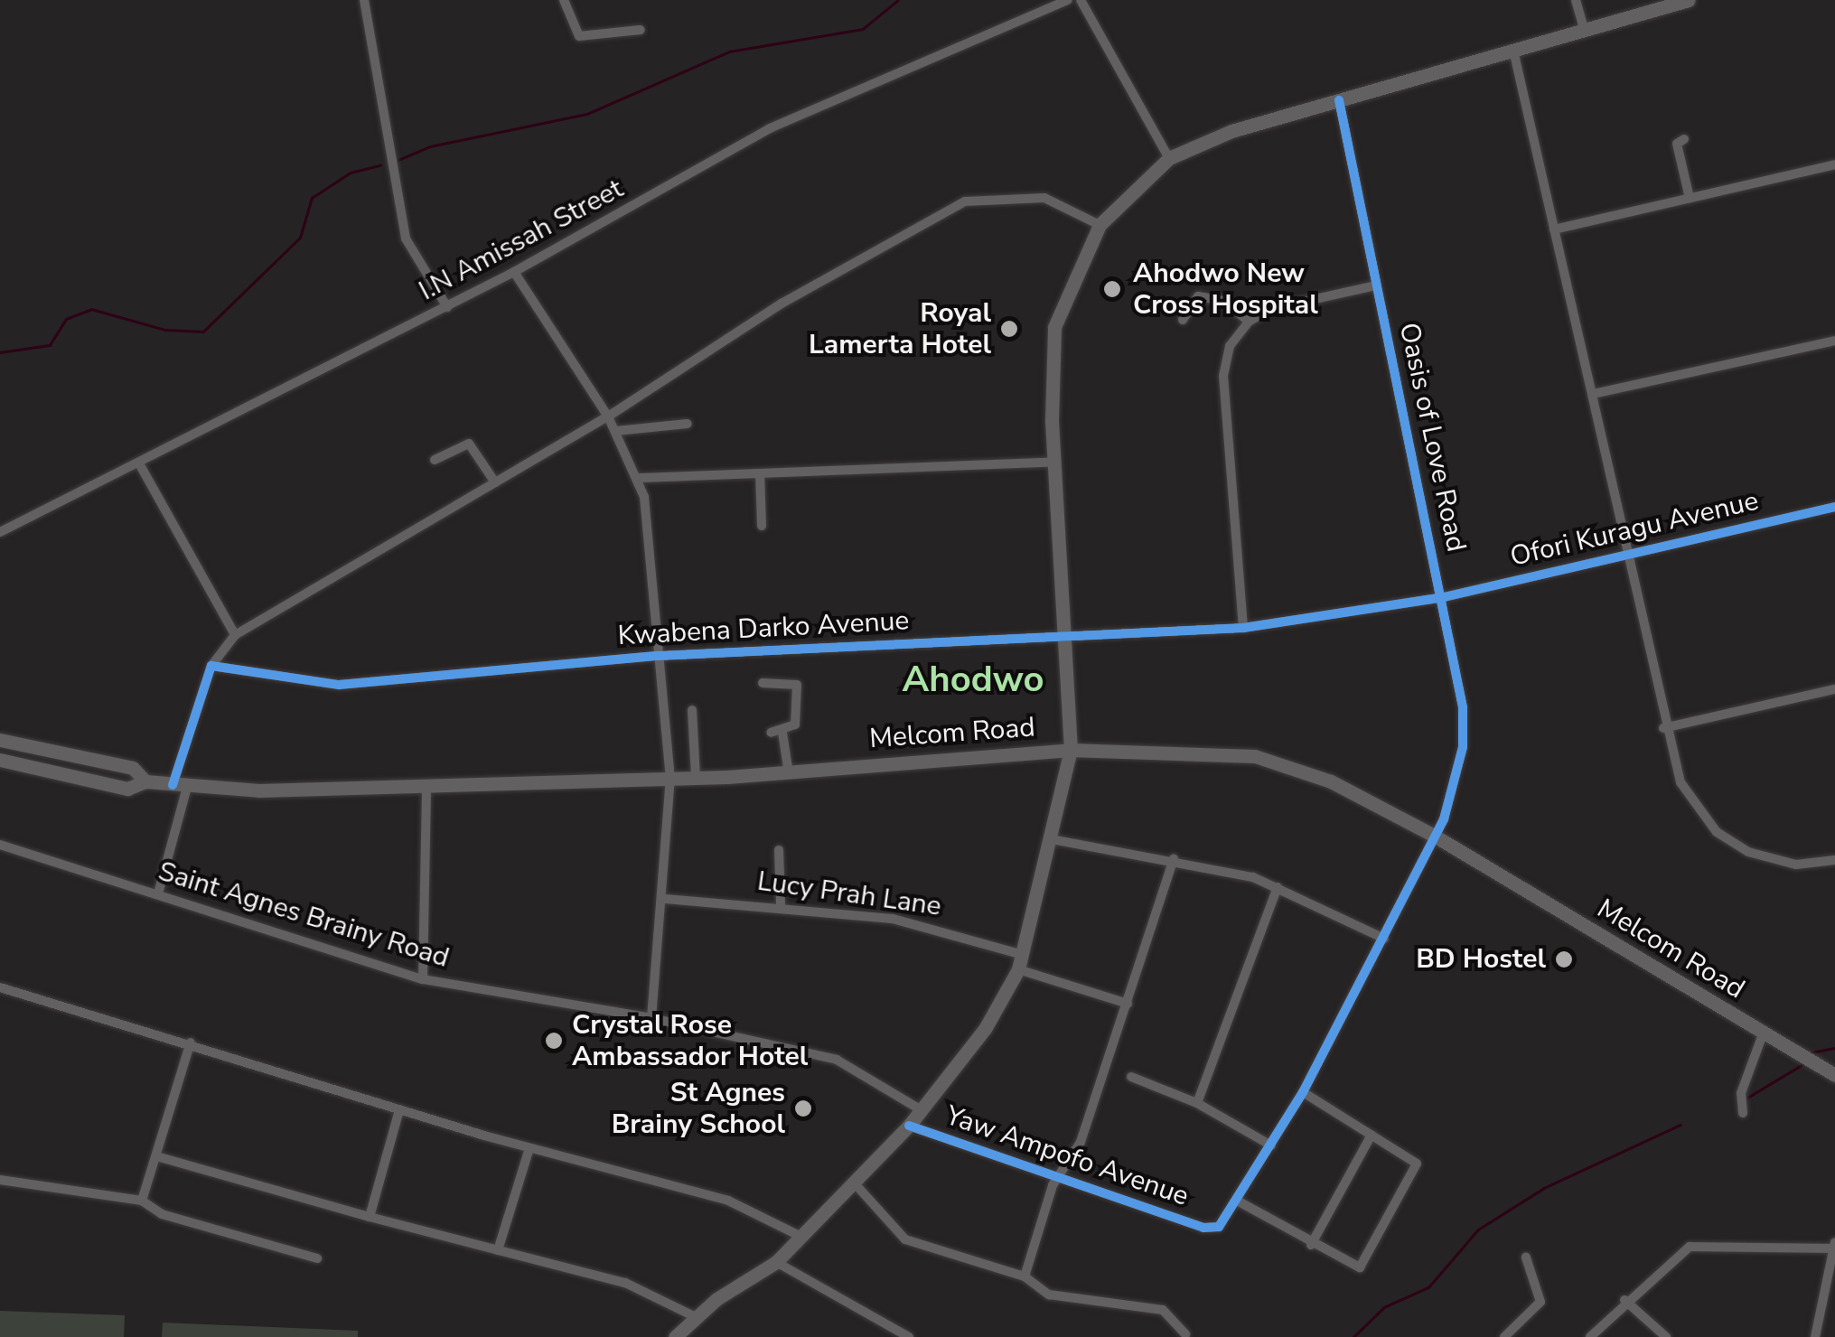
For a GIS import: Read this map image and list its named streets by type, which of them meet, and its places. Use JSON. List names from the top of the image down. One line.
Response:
{"streets":{"main road":["Melcom Road"],"street":["I.N Amissah Street","Oasis of Love Road","Ofori Kuragu Avenue","Kwabena Darko Avenue","Lucy Prah Lane","Saint Agnes Brainy Road","Yaw Ampofo Avenue"]},"crossings":[["Oasis of Love Road","Ofori Kuragu Avenue"],["Oasis of Love Road","Kwabena Darko Avenue"],["Oasis of Love Road","Melcom Road"],["Oasis of Love Road","Yaw Ampofo Avenue"],["Ofori Kuragu Avenue","Kwabena Darko Avenue"]],"districts":["Ahodwo"],"places":["Ahodwo New Cross Hospital","Royal Lamerta Hotel","BD Hostel","Crystal Rose Ambassador Hotel","St Agnes Brainy School"]}
